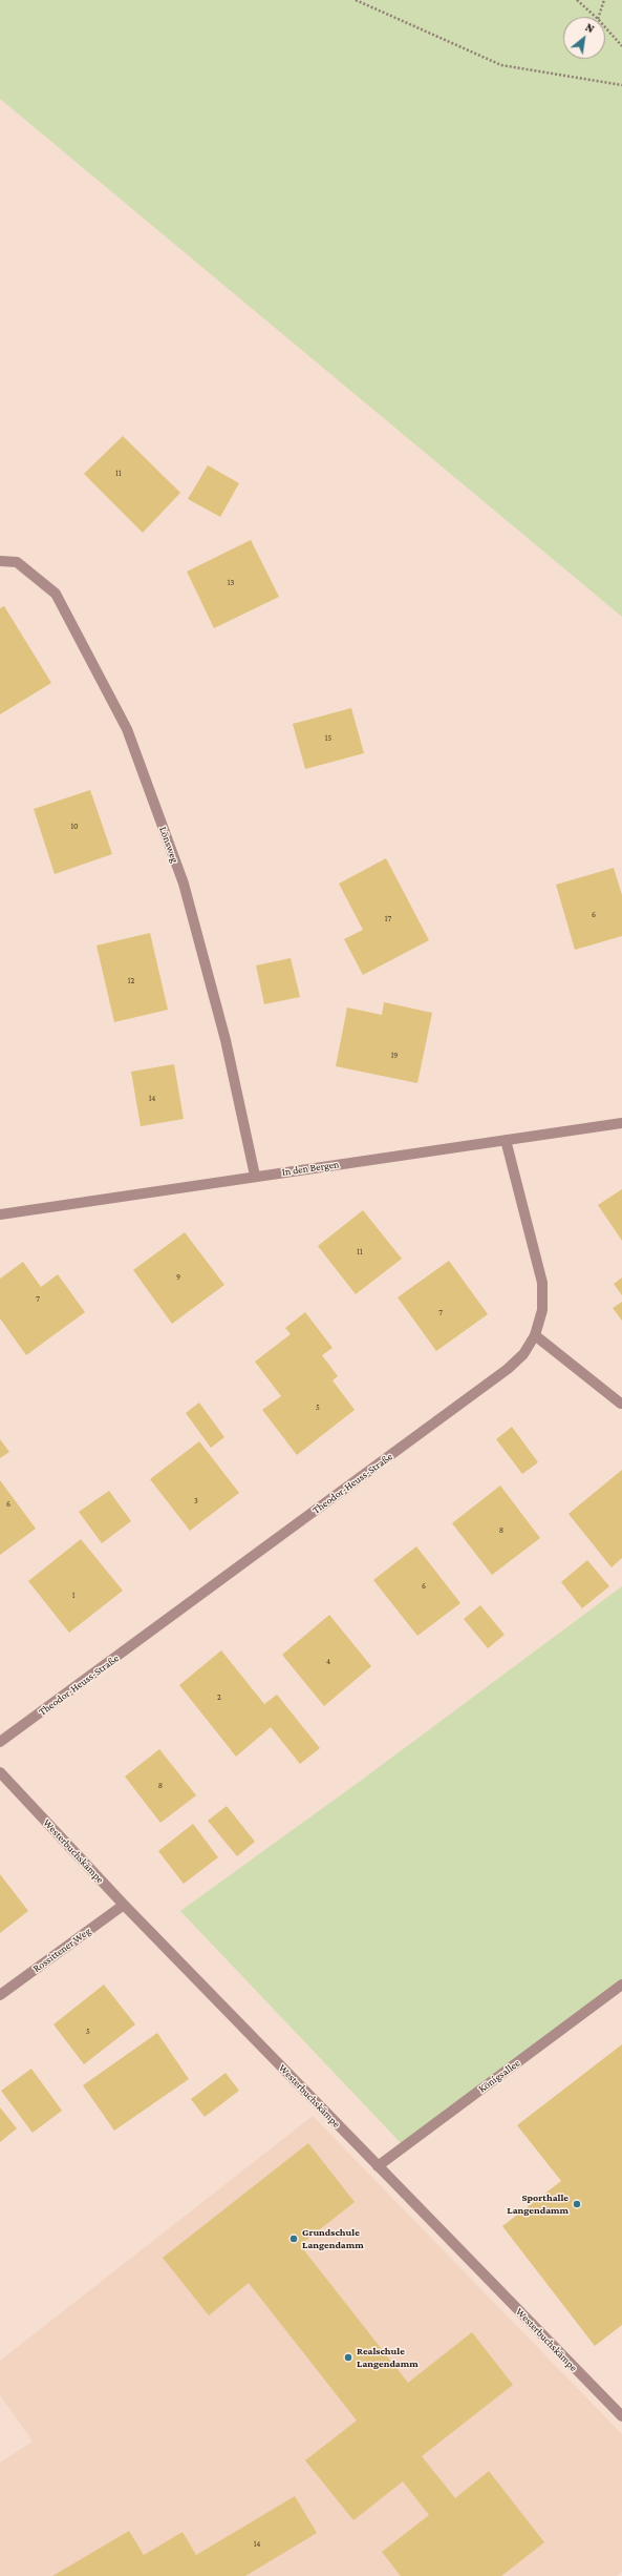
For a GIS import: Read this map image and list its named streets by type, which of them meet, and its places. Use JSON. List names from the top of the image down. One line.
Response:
{"streets":{"street":["Lönsweg","In den Bergen","Theodor-Heuss-Straße","Westerbuchskämpe","Rossittener Weg","Königsallee"]},"crossings":[["Lönsweg","In den Bergen"],["In den Bergen","Theodor-Heuss-Straße"],["Westerbuchskämpe","Rossittener Weg"],["Westerbuchskämpe","Königsallee"]],"places":["Sporthalle Langendamm","Grundschule Langendamm","Realschule Langendamm"],"house_numbers":["11","13","15","10","6","17","12","19","14","11","9","7","7","5","3","6","8","6","1","4","2","8","5","14"],"north":"top right"}
